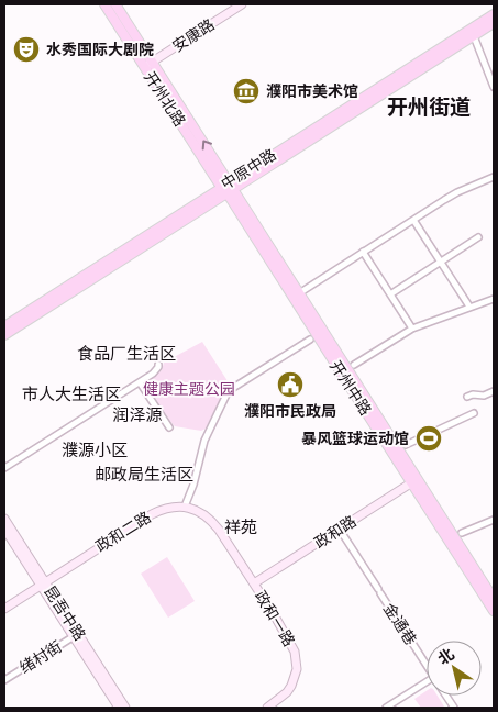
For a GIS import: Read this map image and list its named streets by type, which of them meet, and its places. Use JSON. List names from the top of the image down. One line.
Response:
{"streets":{"main road":["开州北路","中原中路","开州中路"],"street":["安康路","政和二路","政和路","昆吾中路","政和一路","金通巷","绪村街"]},"crossings":[["安康路","开州北路"],["开州北路","中原中路"],["开州北路","开州中路"],["中原中路","开州中路"],["开州中路","政和路"],["政和二路","昆吾中路"],["政和路","政和一路"],["政和路","金通巷"],["昆吾中路","绪村街"]],"districts":["开州街道","食品厂生活区","市人大生活区","润泽源","濮源小区","邮政局生活区","祥苑"],"parks":["健康主题公园"],"places":{"theatre":["水秀国际大剧院"],"museum":["濮阳市美术馆"],"public building":["濮阳市民政局"],"sports":["暴风篮球运动馆"]},"north":"top left"}
